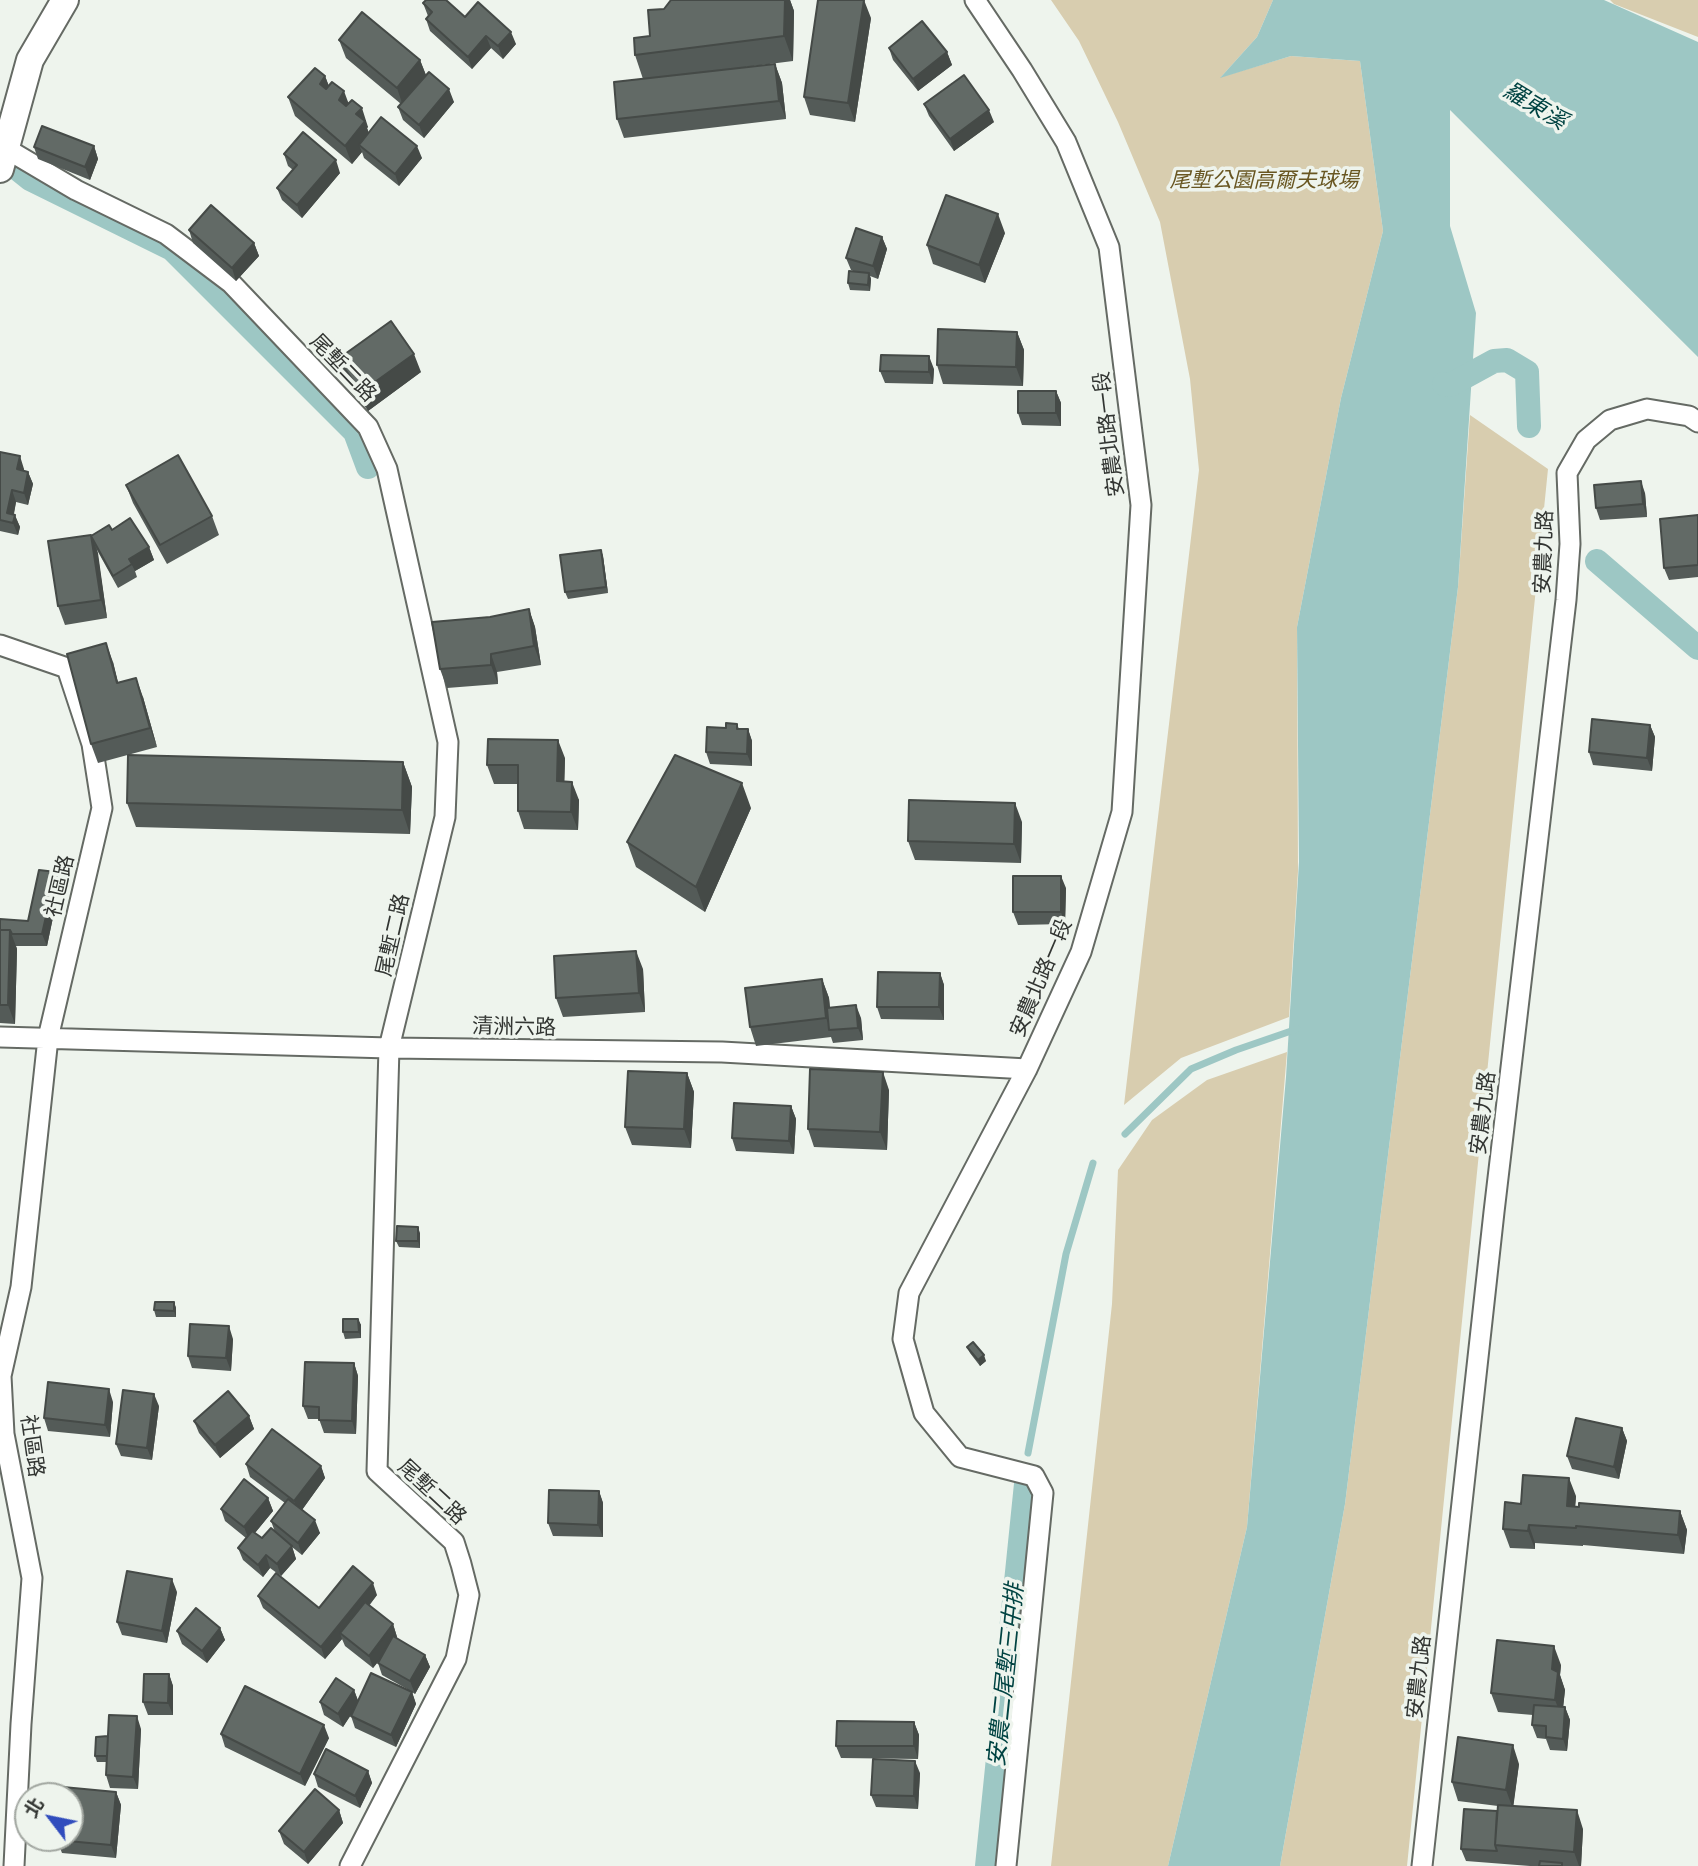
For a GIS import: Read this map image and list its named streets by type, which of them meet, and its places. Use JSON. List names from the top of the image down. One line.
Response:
{"streets":{"street":["尾塹二路","安農北路一段","安農九路","社區路","清洲六路"]},"crossings":[["尾塹二路","清洲六路"],["安農北路一段","清洲六路"],["社區路","清洲六路"]],"water":["羅東溪","安農二尾塹三中排"],"parks":["尾塹公園高爾夫球場"],"north":"top left"}
